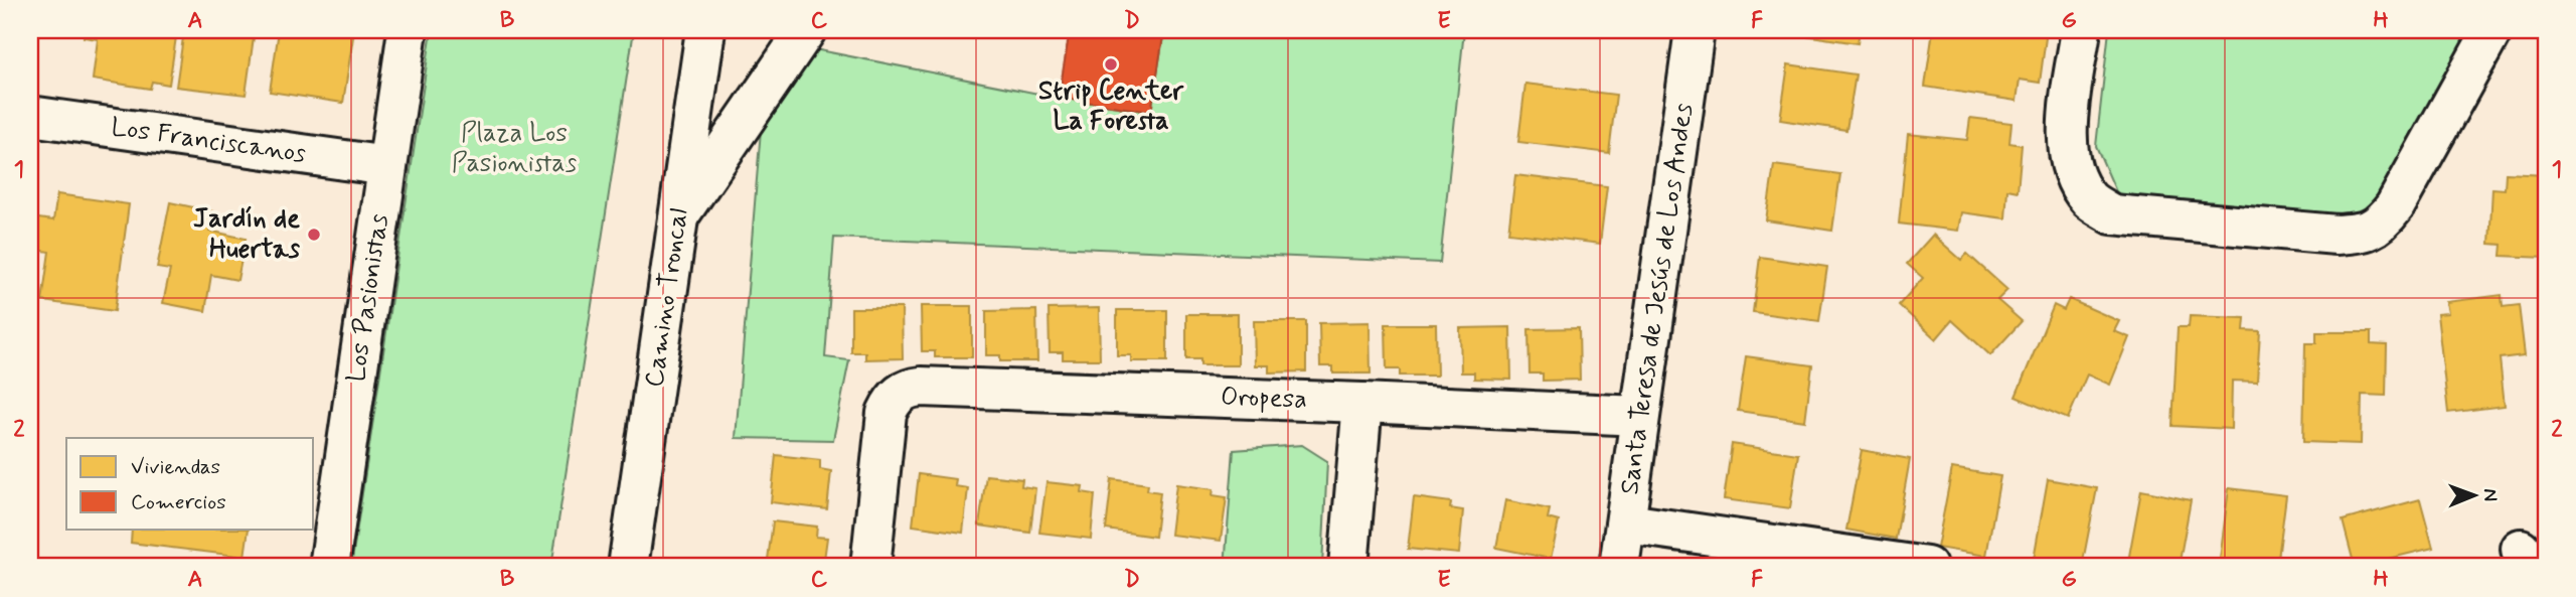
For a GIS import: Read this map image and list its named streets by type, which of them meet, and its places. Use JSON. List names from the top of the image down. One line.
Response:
{"streets":{"street":["Los Franciscanos","Los Pasionistas","Camino Troncal","Santa Teresa de Jesús de Los Andes","Oropesa"]},"crossings":[["Los Franciscanos","Los Pasionistas"],["Santa Teresa de Jesús de Los Andes","Oropesa"]],"parks":["Plaza Los Pasionistas"],"places":["Strip Center La Foresta","Jardín de Huertas"],"legend":["Viviendas","Comercios"],"north":"right","grid":{"columns":["A","B","C","D","E","F","G","H"],"rows":["1","2"]}}
